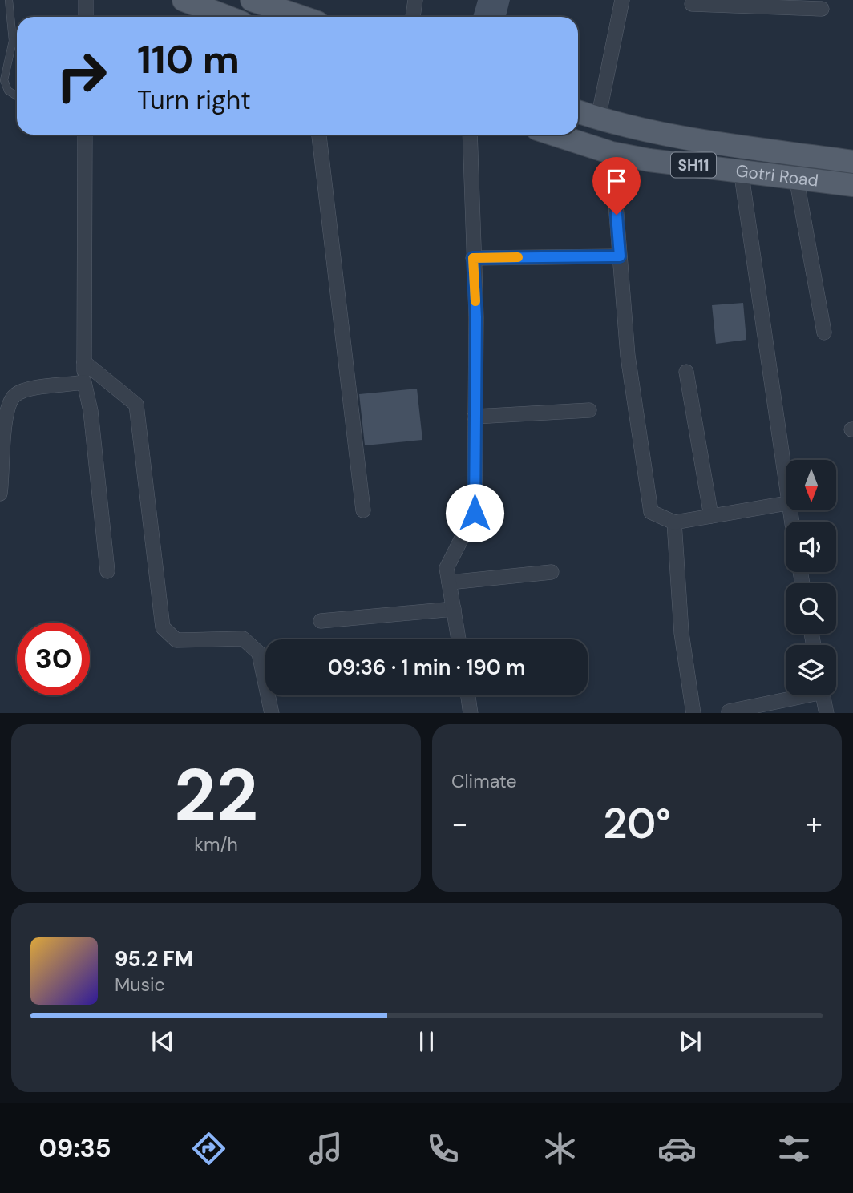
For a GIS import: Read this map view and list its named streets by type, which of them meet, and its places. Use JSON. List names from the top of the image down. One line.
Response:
{"streets":{"main road":["SH11","Gotri Road"]},"north":"bottom","page":{"turn":["110 m","Turn right"],"limit":"30","trip":"09:36 · 1 min · 190 m","tile":[["22","km/h"],"Climate"],"heat":["−","20°","+"],"song":["95.2 FM","Music"],"tabs":"09:35"}}
